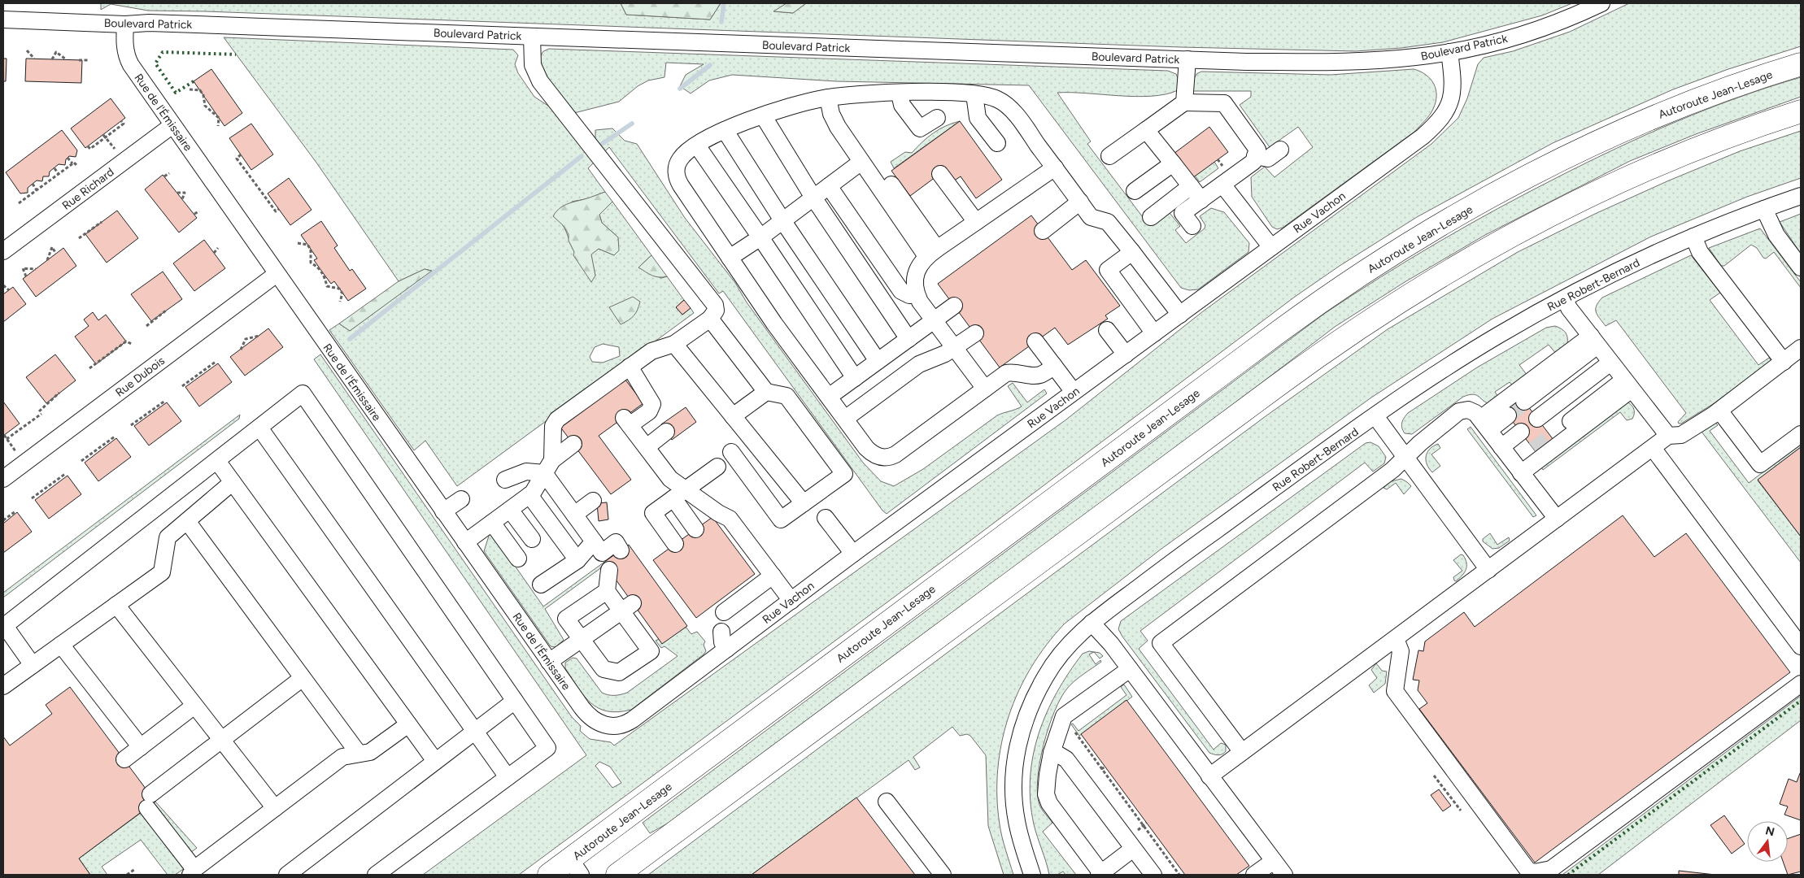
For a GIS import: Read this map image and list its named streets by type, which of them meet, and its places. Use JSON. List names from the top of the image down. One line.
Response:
{"streets":{"highway":["Autoroute Jean-Lesage"],"street":["Boulevard Patrick","Rue de l'Émissaire","Rue Richard","Rue Vachon","Rue Robert-Bernard","Rue Dubois"]},"crossings":[["Boulevard Patrick","Rue de l'Émissaire"],["Boulevard Patrick","Rue Vachon"],["Rue de l'Émissaire","Rue Richard"],["Rue de l'Émissaire","Rue Vachon"],["Rue de l'Émissaire","Rue Dubois"]],"north":"top"}
